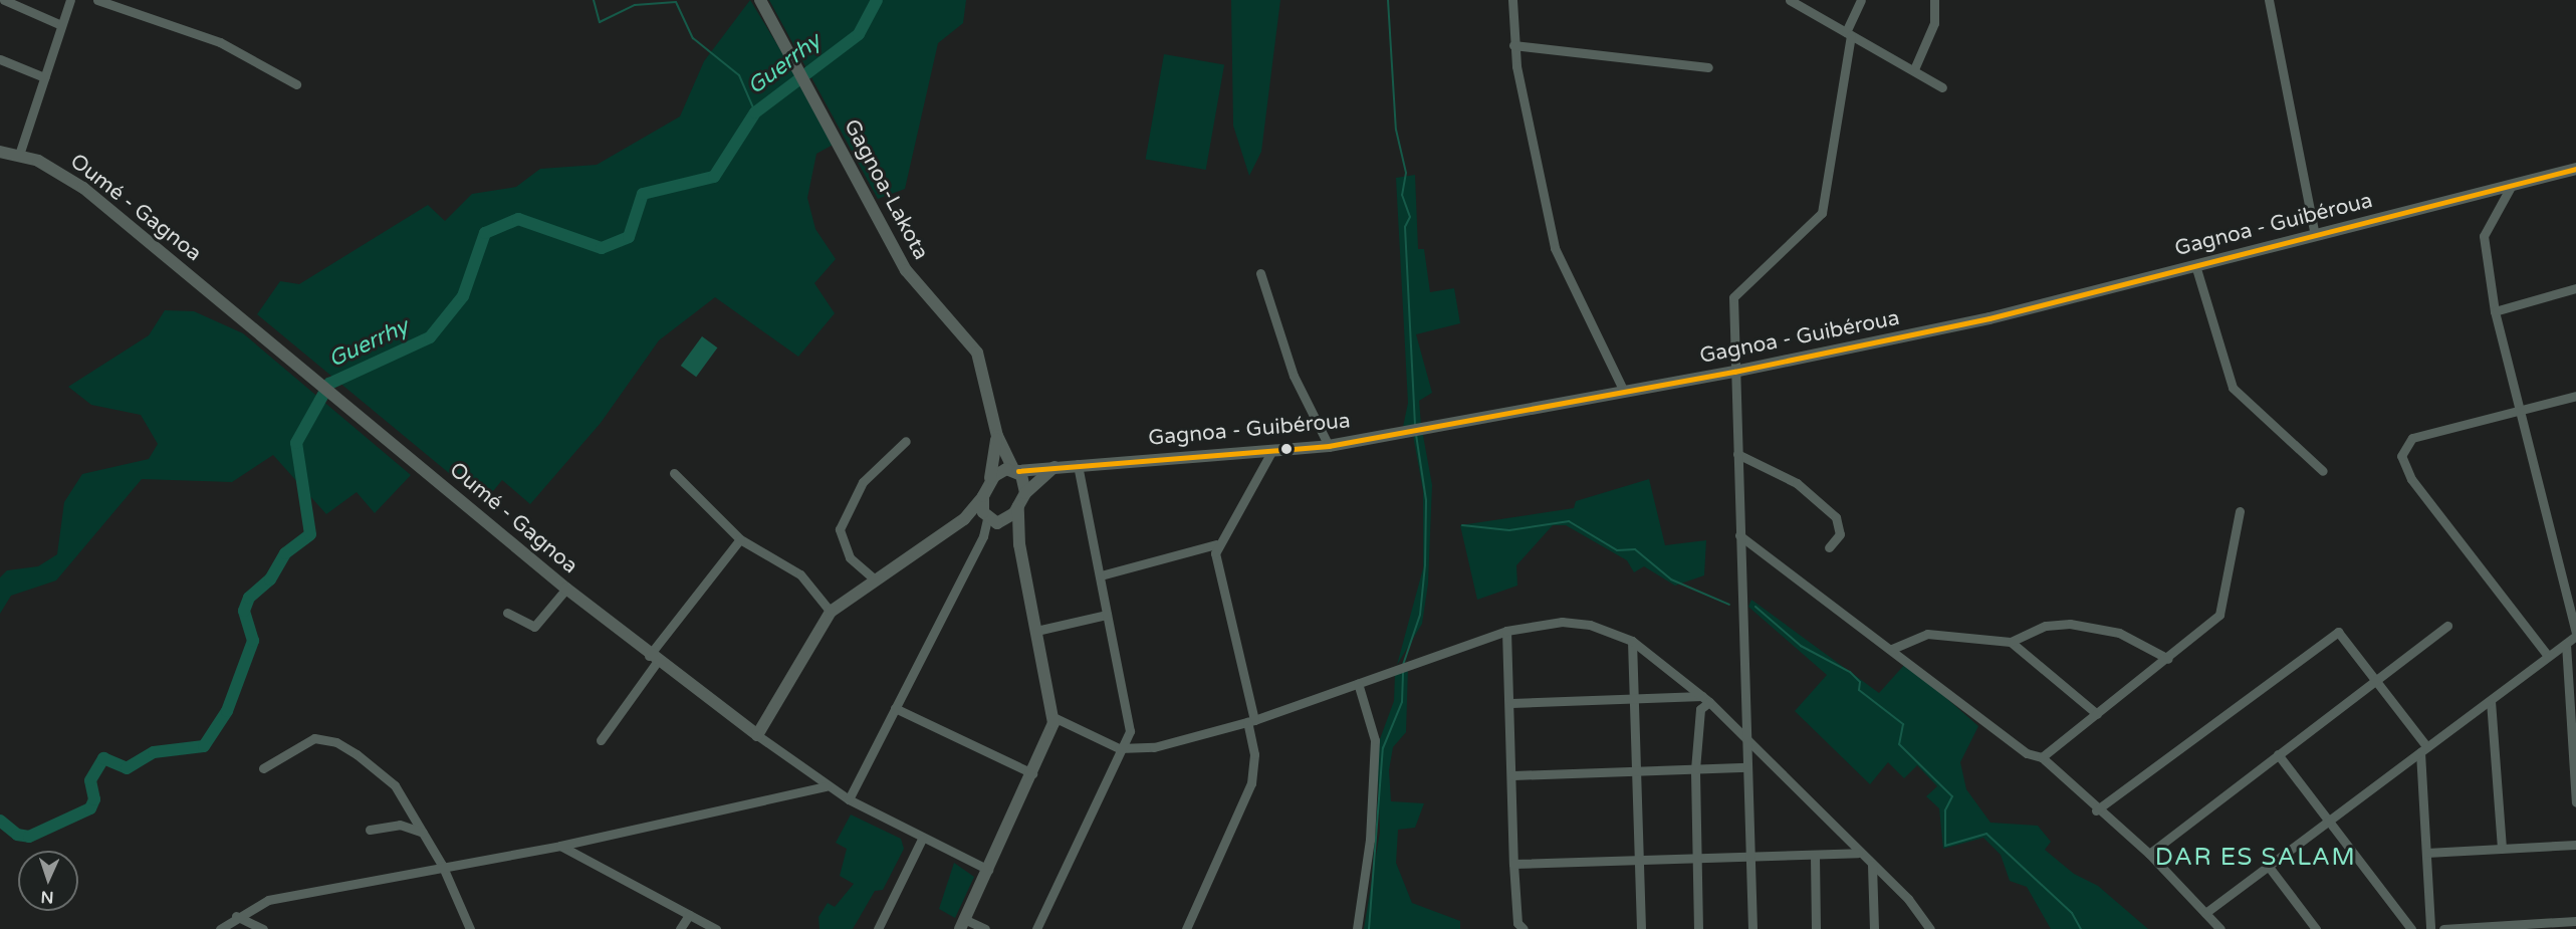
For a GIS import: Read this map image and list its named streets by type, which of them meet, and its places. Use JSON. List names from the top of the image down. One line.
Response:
{"streets":{"main road":["Gagnoa-Lakota","Oumé - Gagnoa","Gagnoa - Guibéroua"]},"crossings":[["Gagnoa-Lakota","Gagnoa - Guibéroua"]],"districts":["DAR ES SALAM"],"water":["Guerrhy"],"north":"bottom"}
